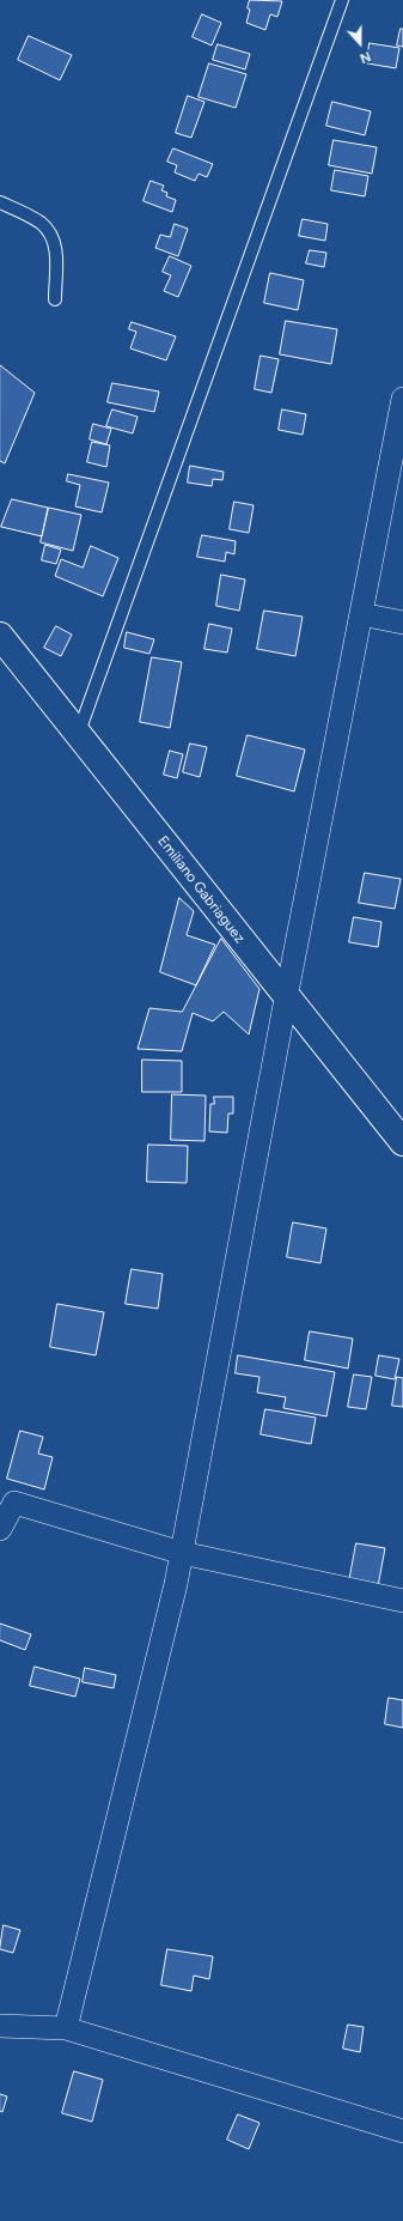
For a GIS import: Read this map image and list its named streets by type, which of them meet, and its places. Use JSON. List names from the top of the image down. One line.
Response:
{"streets":{"main road":["Emiliano Gabriaguez"]},"north":"bottom"}
